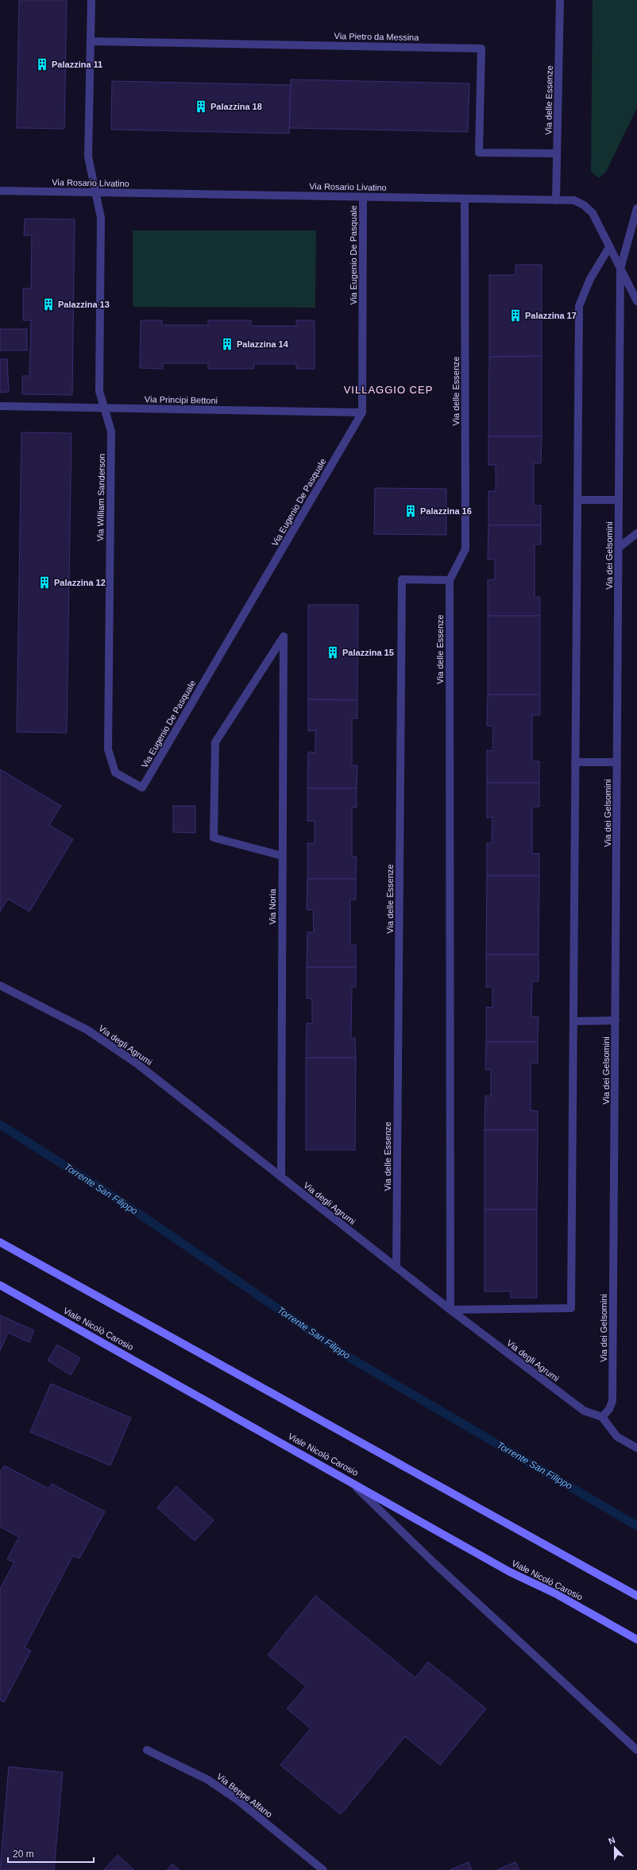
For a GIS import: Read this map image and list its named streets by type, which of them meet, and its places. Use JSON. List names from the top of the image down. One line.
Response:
{"streets":{"main road":["Viale Nicolò Carosio"],"street":["Via Pietro da Messina","Via delle Essenze","Via Rosario Livatino","Via Eugenio De Pasquale","Via Principi Bettoni","Via William Sanderson","Via dei Gelsomini","Via Noria","Via degli Agrumi","Via Beppe Alfano"]},"crossings":[["Via Pietro da Messina","Via delle Essenze"],["Via Pietro da Messina","Via William Sanderson"],["Via delle Essenze","Via Rosario Livatino"],["Via delle Essenze","Via degli Agrumi"],["Via Rosario Livatino","Via Eugenio De Pasquale"],["Via Rosario Livatino","Via William Sanderson"],["Via Rosario Livatino","Via dei Gelsomini"],["Via Eugenio De Pasquale","Via Principi Bettoni"],["Via Eugenio De Pasquale","Via William Sanderson"],["Via Principi Bettoni","Via William Sanderson"],["Via dei Gelsomini","Via degli Agrumi"],["Via Noria","Via degli Agrumi"]],"districts":["VILLAGGIO CEP"],"water":["Torrente San Filippo"],"places":{"building":["Palazzina 11","Palazzina 18","Palazzina 13","Palazzina 17","Palazzina 14","Palazzina 16","Palazzina 12","Palazzina 15"]},"scale_bar":"20 m","north":"top"}
